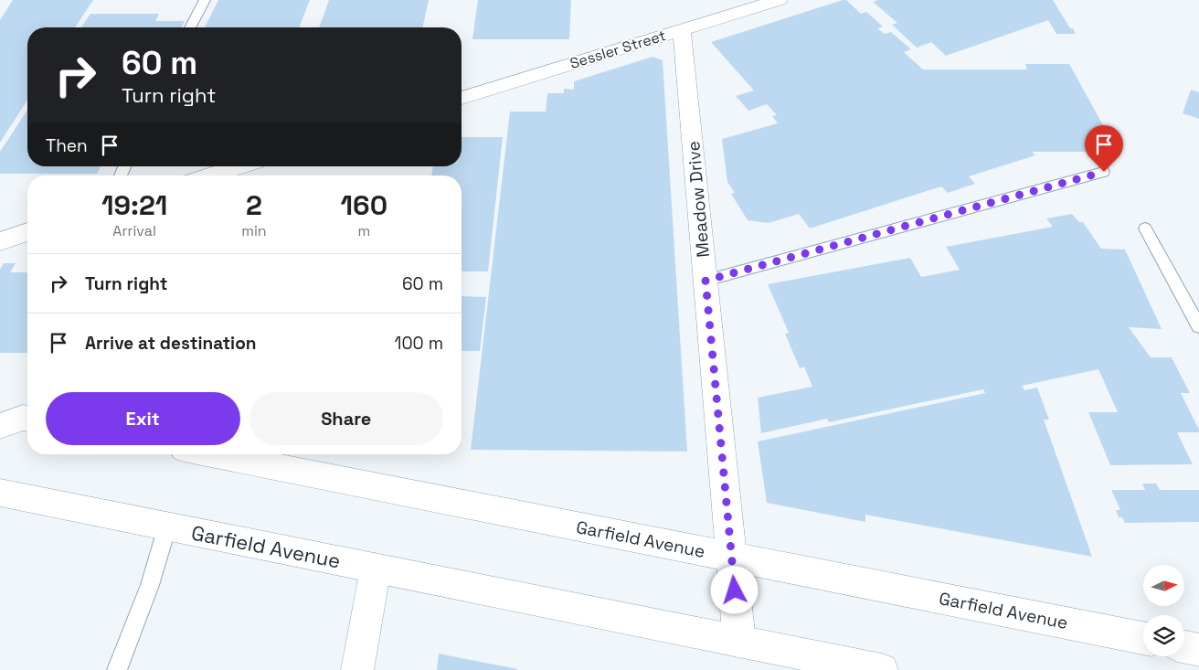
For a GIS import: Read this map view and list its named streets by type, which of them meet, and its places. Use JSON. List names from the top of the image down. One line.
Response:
{"streets":{"main road":["Sessler Street","Meadow Drive","Garfield Avenue"]},"crossings":[["Sessler Street","Meadow Drive"],["Meadow Drive","Garfield Avenue"]],"north":"right","page":{"turn":["60 m","Turn right"],"then":"Then","eta":["19:21","Arrival","2","min","160","m"],"list":[{"name":"Turn right","value":"60 m"},{"name":"Arrive at destination","value":"100 m"}],"buttons":["Exit","Share"]}}
